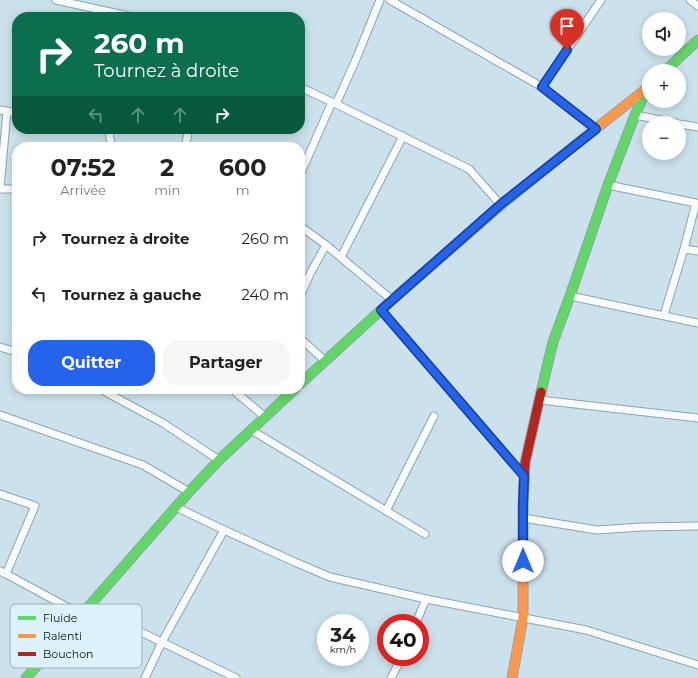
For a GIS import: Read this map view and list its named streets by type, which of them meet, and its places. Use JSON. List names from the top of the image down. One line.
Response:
{"legend":["Fluide","Ralenti","Bouchon"],"page":{"map_buttons":["+","−"],"turn":["260 m","Tournez à droite"],"eta":["07:52","Arrivée","2","min","600","m"],"list":[{"name":"Tournez à droite","value":"260 m"},{"name":"Tournez à gauche","value":"240 m"}],"buttons":["Quitter","Partager"],"speed":"34 km/h","limit":"40"}}
